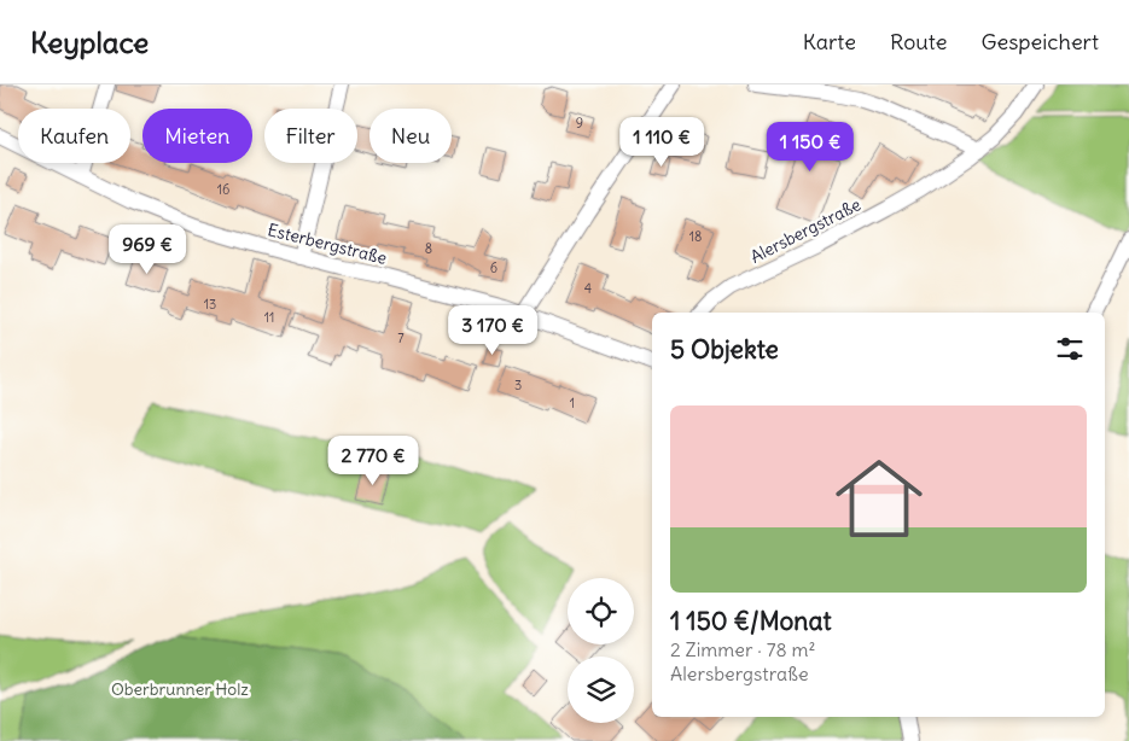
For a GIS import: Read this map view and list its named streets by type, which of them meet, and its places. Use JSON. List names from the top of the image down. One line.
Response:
{"streets":{"street":["Alersbergstraße","Esterbergstraße"]},"parks":["Oberbrunner Holz"],"house_numbers":["9","16","18","8","6","4","13","11","7","3","1"],"page":{"header":"Keyplace","nav":["Karte","Route","Gespeichert"],"chip":["Kaufen","Mieten","Filter","Neu"],"price":["1 110 €","1 150 €","969 €","3 170 €","2 770 €"],"heading":"5 Objekte","list":[{"name":"1 150 €/Monat","note":"2 Zimmer · 78 m² · Alersbergstraße"}]}}
